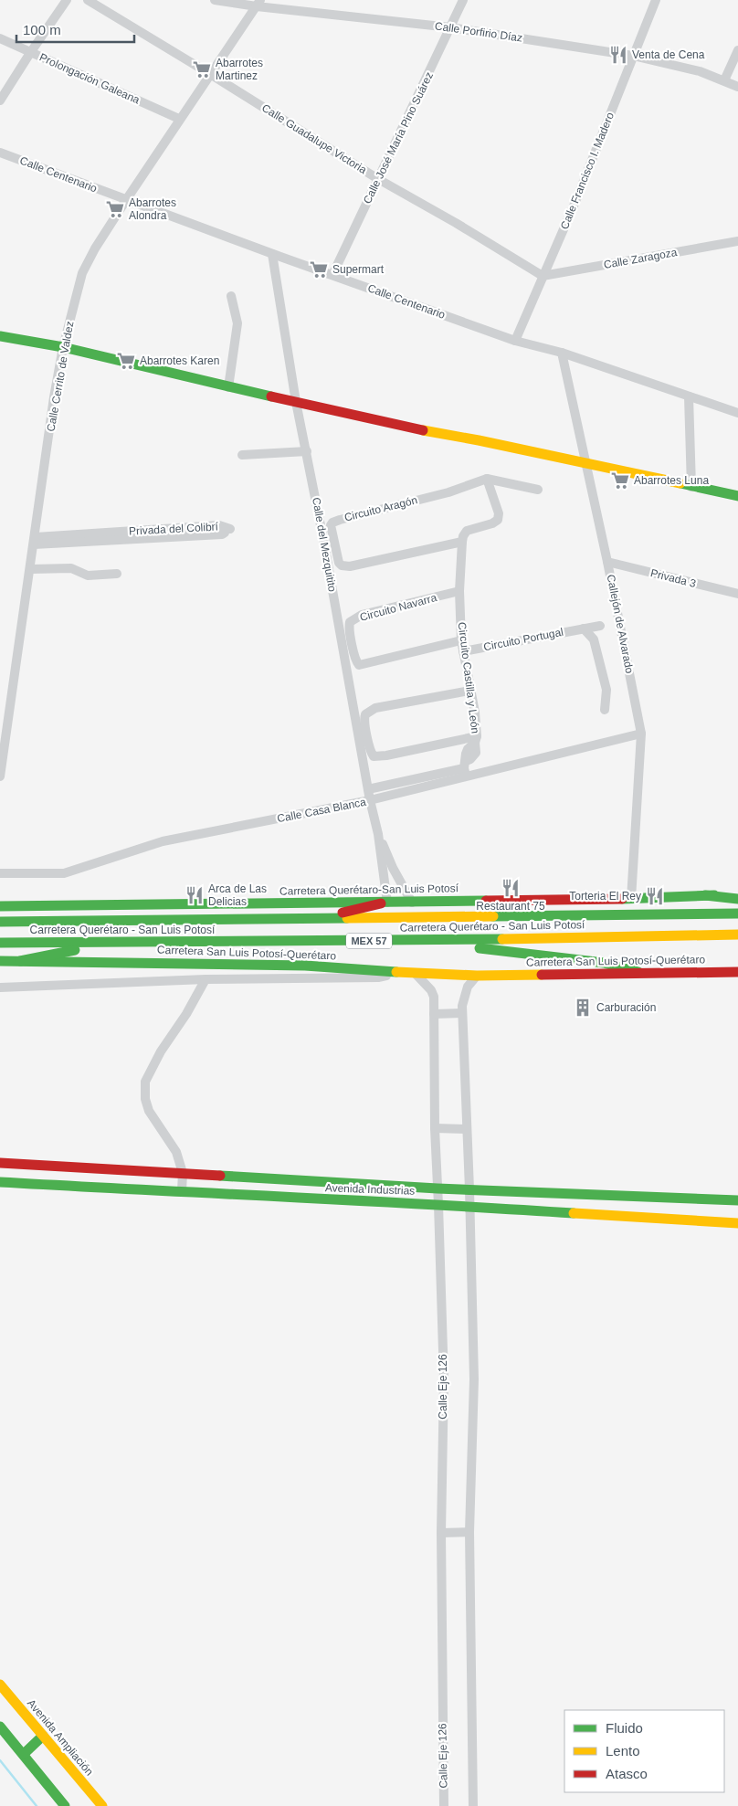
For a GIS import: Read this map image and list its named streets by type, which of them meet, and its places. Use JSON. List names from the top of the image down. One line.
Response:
{"streets":{"main road":["Carretera Querétaro-San Luis Potosí","Carretera Querétaro - San Luis Potosí","MEX 57","Carretera San Luis Potosí-Querétaro","Avenida Industrias","Avenida Ampliación"],"street":["Calle Porfirio Díaz","Prolongación Galeana","Calle José María Pino Suárez","Calle Guadalupe Victoria","Calle Francisco I. Madero","Calle Centenario","Calle Zaragoza","Calle Cerrito de Valdez","Circuito Aragón","Privada del Colibrí","Calle del Mezquitito","Privada 3","Circuito Navarra","Callejón de Alvarado","Circuito Portugal","Circuito Castilla y León","Calle Casa Blanca","Calle Eje 126"]},"crossings":[["Calle Porfirio Díaz","Calle José María Pino Suárez"],["Calle Porfirio Díaz","Calle Francisco I. Madero"],["Calle Porfirio Díaz","Calle Cerrito de Valdez"],["Prolongación Galeana","Calle Cerrito de Valdez"],["Calle José María Pino Suárez","Calle Guadalupe Victoria"],["Calle José María Pino Suárez","Calle Centenario"],["Calle Guadalupe Victoria","Calle Francisco I. Madero"],["Calle Guadalupe Victoria","Calle Zaragoza"],["Calle Guadalupe Victoria","Calle Cerrito de Valdez"],["Calle Francisco I. Madero","Calle Centenario"],["Calle Francisco I. Madero","Calle Zaragoza"],["Calle Centenario","Calle Cerrito de Valdez"],["Calle Centenario","Calle del Mezquitito"],["Calle Centenario","Callejón de Alvarado"],["Calle Cerrito de Valdez","Privada del Colibrí"],["Circuito Aragón","Circuito Castilla y León"],["Calle del Mezquitito","Calle Casa Blanca"],["Calle del Mezquitito","Carretera Querétaro-San Luis Potosí"],["Privada 3","Callejón de Alvarado"],["Circuito Navarra","Circuito Castilla y León"],["Callejón de Alvarado","Calle Casa Blanca"],["Callejón de Alvarado","Carretera Querétaro-San Luis Potosí"],["Circuito Portugal","Circuito Castilla y León"],["Circuito Castilla y León","Calle Casa Blanca"],["Carretera San Luis Potosí-Querétaro","Calle Eje 126"],["Avenida Industrias","Calle Eje 126"]],"places":{"restaurant":["Venta de Cena","Restaurant 75","Arca de Las Delicias","Torteria El Rey"],"supermarket":["Abarrotes Martinez","Abarrotes Alondra","Supermart","Abarrotes Karen","Abarrotes Luna"],"building":["Carburación"]},"legend":["Fluido","Lento","Atasco"],"scale_bar":"100 m"}
